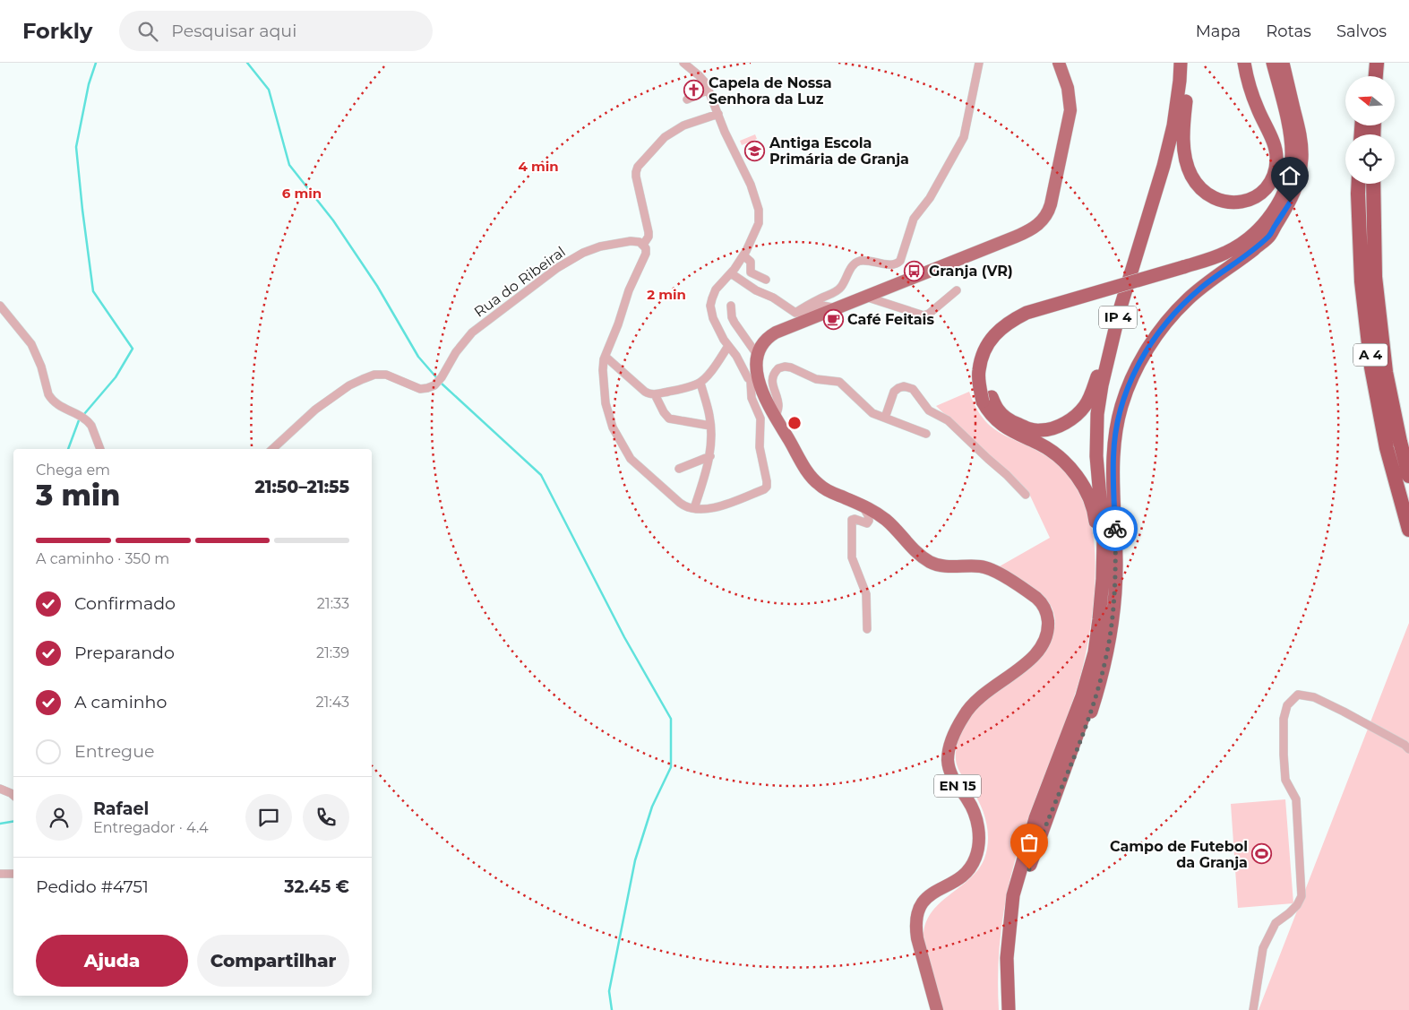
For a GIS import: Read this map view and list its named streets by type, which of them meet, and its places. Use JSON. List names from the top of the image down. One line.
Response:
{"streets":{"highway":["IP 4","A 4"],"main road":["EN 15"],"street":["Rua do Ribeiral"]},"places":{"church":["Capela de Nossa Senhora da Luz"],"school or university":["Antiga Escola Primária de Granja"],"bus stop":["Granja (VR)"],"cafe":["Café Feitais"],"sports":["Campo de Futebol da Granja"]},"north":"left","page":{"header":"Forkly","search":"Pesquisar aqui","nav":["Mapa","Rotas","Salvos"],"heading":["3 min","Chega em","21:50–21:55"],"panel":["Rafael","Entregador · 4.4","Pedido #4751","32.45 €"],"bar":"A caminho · 350 m","list":[["Confirmado","21:33"],["Preparando","21:39"],["A caminho","21:43"],"Entregue"],"buttons":["Ajuda","Compartilhar"]},"rings":["4 min","6 min","2 min"]}
